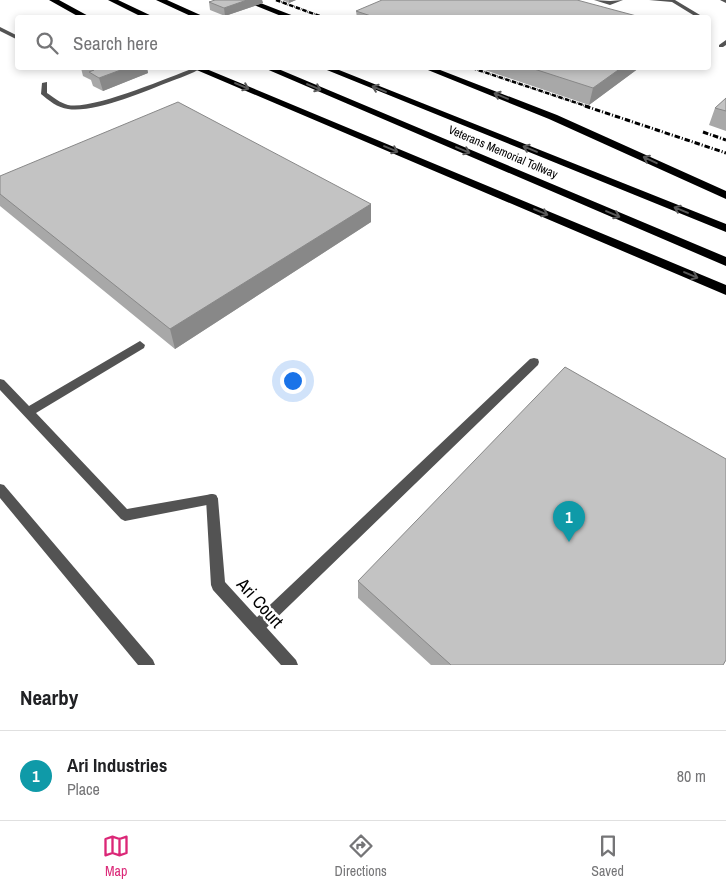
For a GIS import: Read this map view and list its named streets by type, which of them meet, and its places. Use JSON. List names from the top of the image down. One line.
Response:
{"streets":{"highway":["Veterans Memorial Tollway"],"street":["Ari Court"]},"page":{"search":"Search here","pins":"1","heading":"Nearby","list":[{"mark":"1","name":"Ari Industries","note":"Place","value":"80 m"}],"nav":["Map","Directions","Saved"]}}
